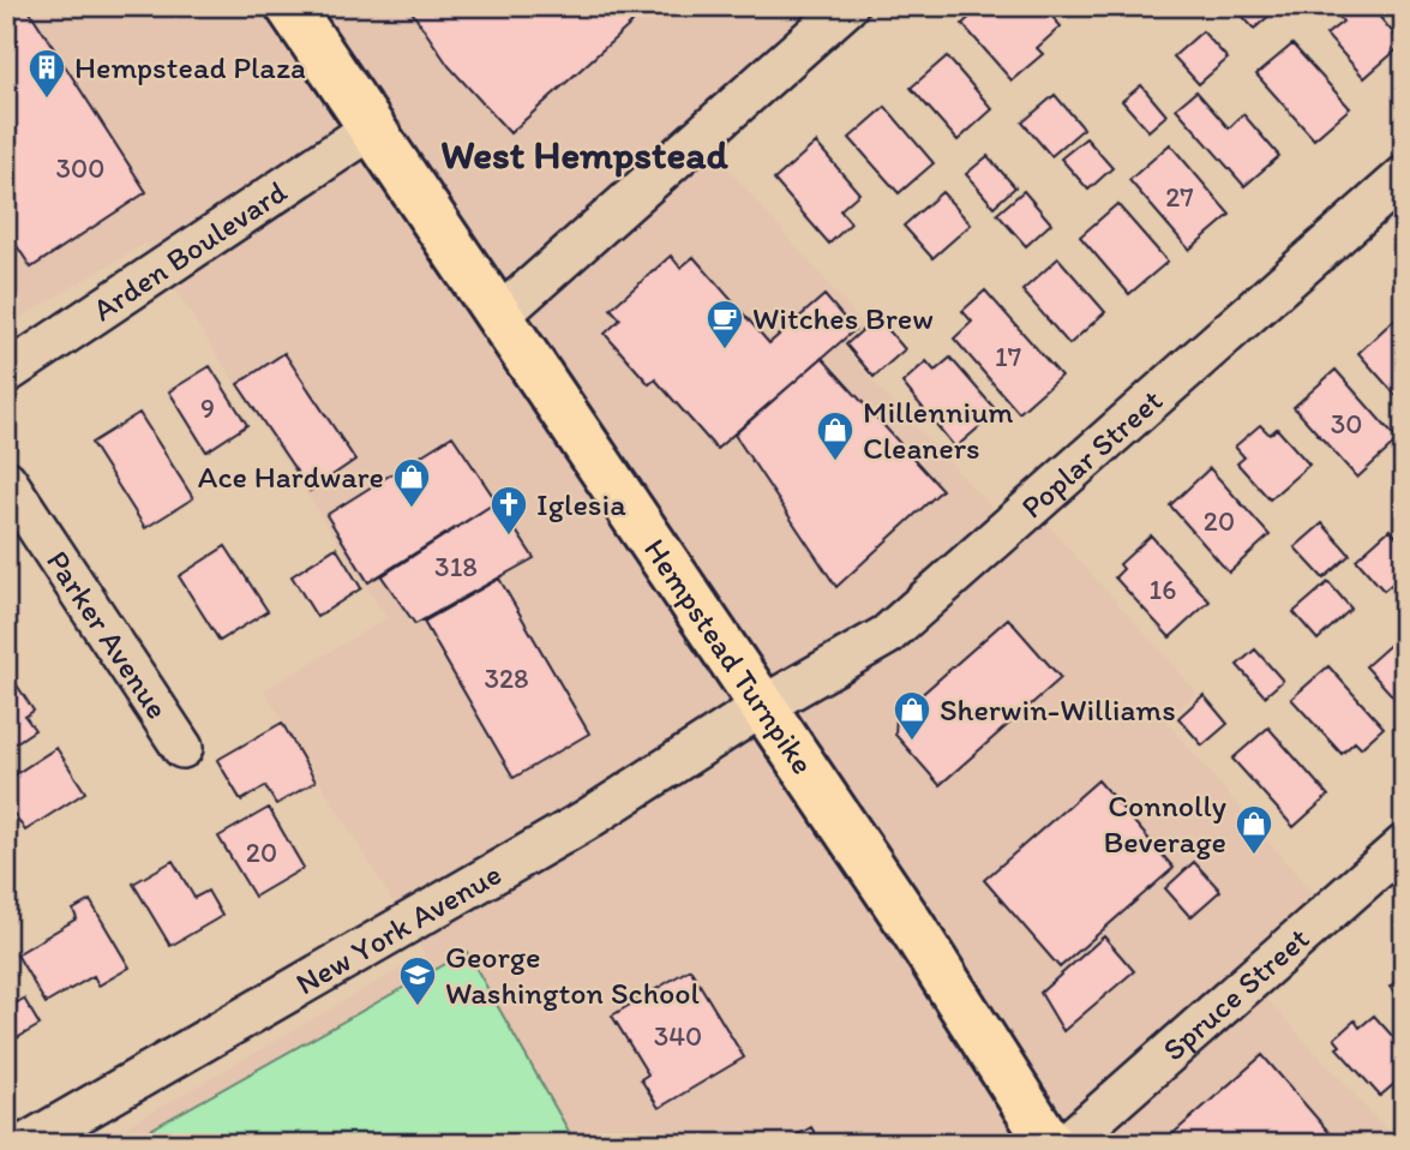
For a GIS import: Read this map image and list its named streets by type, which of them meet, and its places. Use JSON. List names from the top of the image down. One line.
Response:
{"streets":{"main road":["Hempstead Turnpike"],"street":["Arden Boulevard","Poplar Street","Parker Avenue","New York Avenue","Spruce Street"]},"crossings":[["Arden Boulevard","Hempstead Turnpike"],["Poplar Street","Hempstead Turnpike"],["Poplar Street","New York Avenue"],["Hempstead Turnpike","New York Avenue"]],"districts":["West Hempstead"],"places":{"building":["Hempstead Plaza"],"cafe":["Witches Brew"],"shop":["Millennium Cleaners","Ace Hardware","Sherwin-Williams","Connolly Beverage"],"church":["Iglesia"],"school or university":["George Washington School"]},"house_numbers":["300","27","17","9","30","20","318","16","328","20","340"]}
